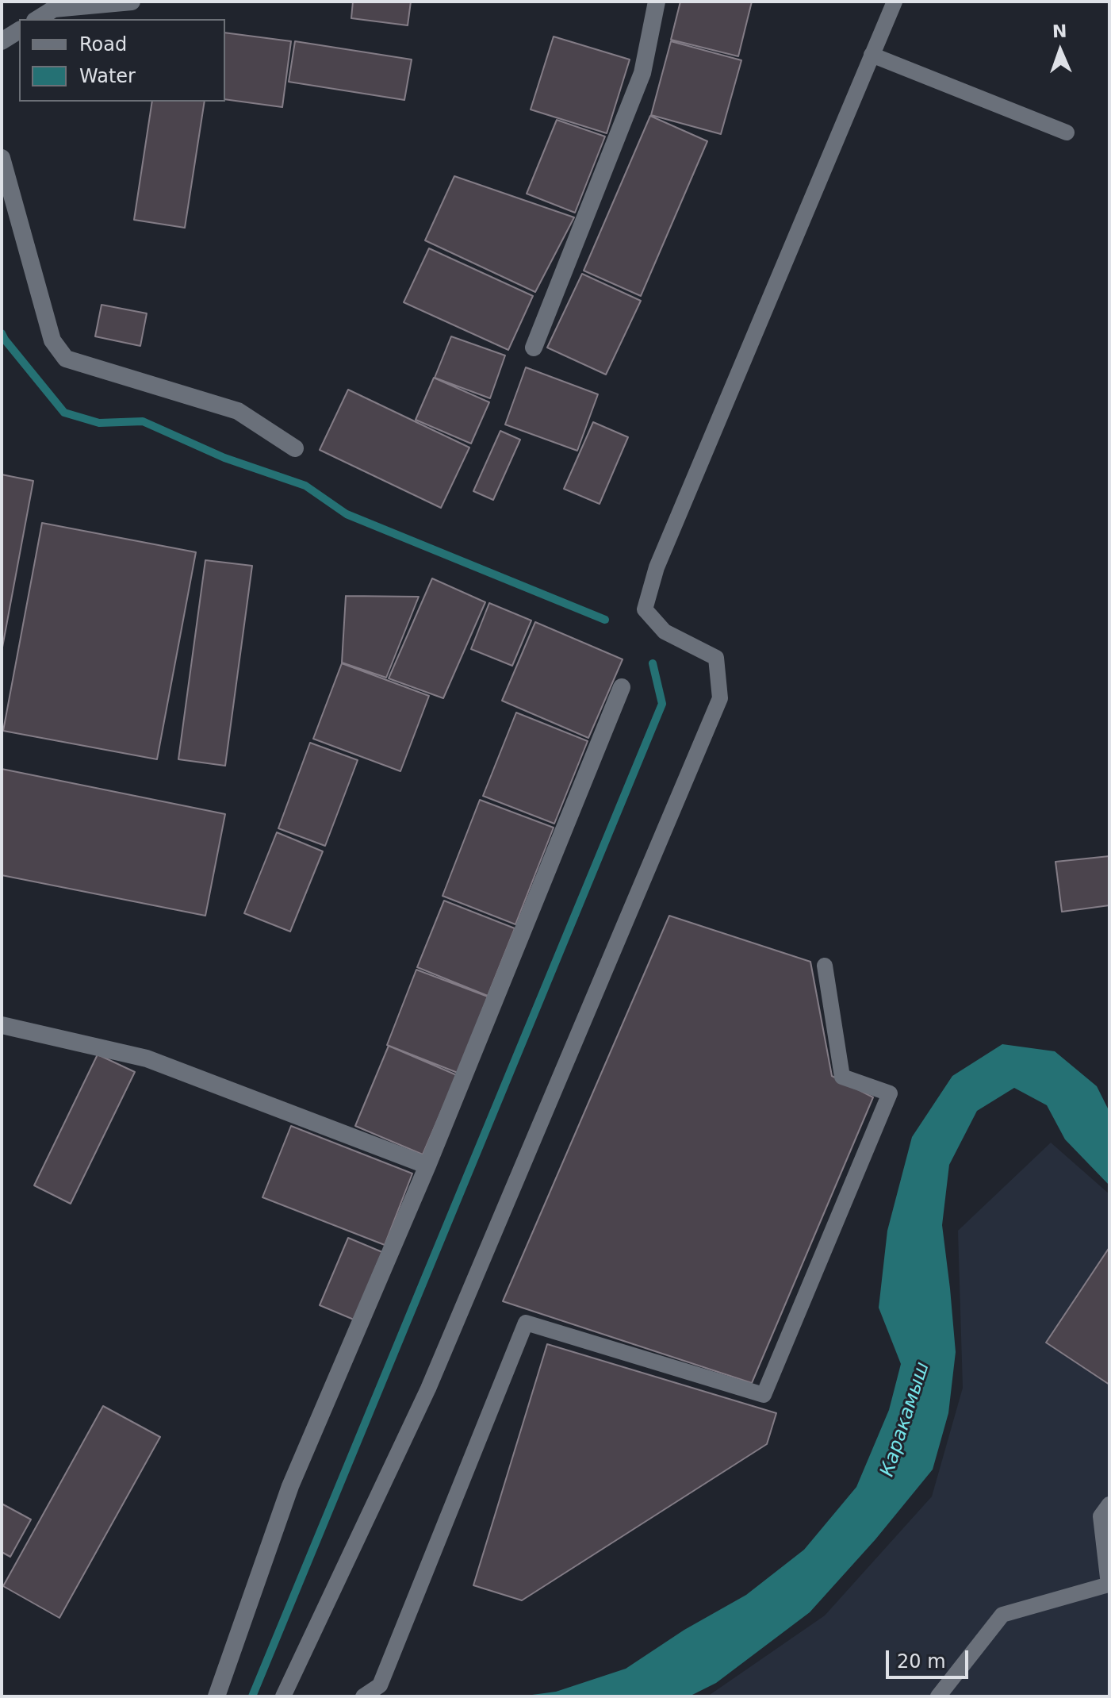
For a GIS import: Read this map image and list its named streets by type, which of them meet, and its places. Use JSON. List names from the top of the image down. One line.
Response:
{"water":["Каракамыш"],"legend":["Road","Water"],"scale_bar":"20 m","north":"top"}
